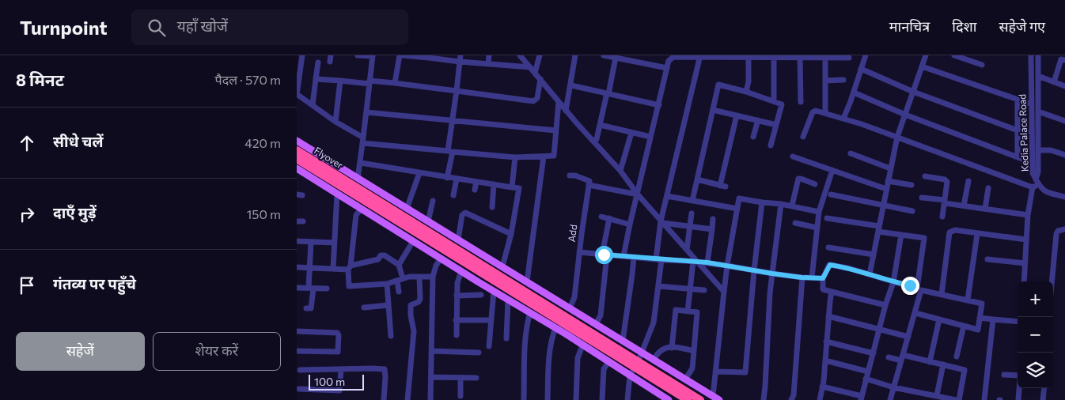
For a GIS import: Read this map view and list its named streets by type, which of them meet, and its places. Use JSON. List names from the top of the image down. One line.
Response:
{"streets":{"highway":["Flyover"],"street":["Kedia Palace Road","Add"]},"scale_bar":"100 m","page":{"header":"Turnpoint","search":"यहाँ खोजें","nav":["मानचित्र","दिशा","सहेजे गए"],"heading":["8 मिनट","पैदल · 570 m"],"list":[["सीधे चलें","420 m"],["दाएँ मुड़ें","150 m"],"गंतव्य पर पहुँचे"],"map_buttons":["+","−"],"buttons":["सहेजें","शेयर करें"],"scale":"100 m"}}
